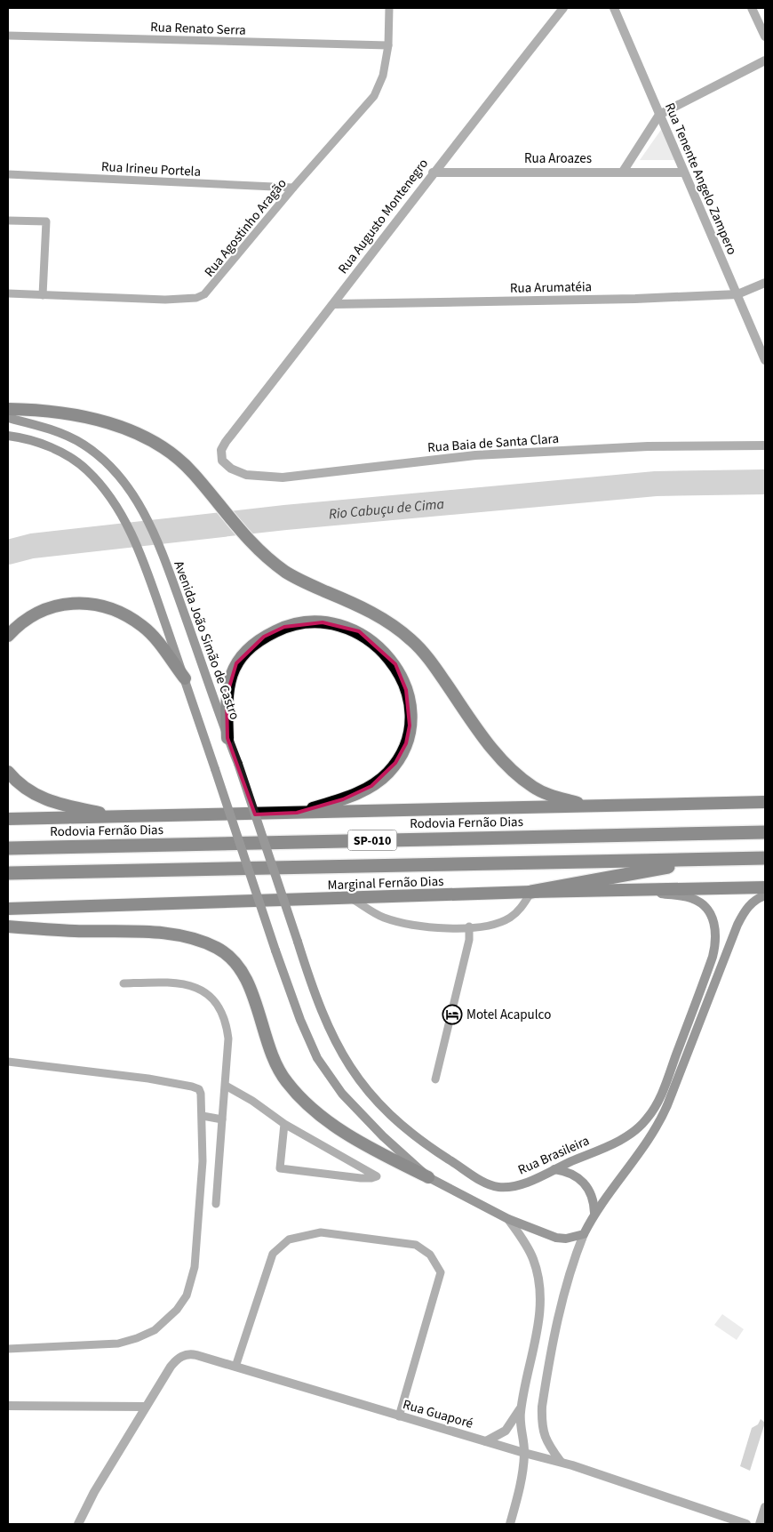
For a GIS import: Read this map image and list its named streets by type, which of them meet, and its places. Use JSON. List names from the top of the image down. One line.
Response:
{"streets":{"highway":["Rodovia Fernão Dias","SP-010","Marginal Fernão Dias"],"main road":["Avenida João Simão de Castro","Rua Brasileira"],"street":["Rua Aroazes","Rua Tenente Angelo Zampero","Rua Augusto Montenegro","Rua Arumatéia","Rua Baia de Santa Clara","Rua Guaporé"],"lane":["Rua Renato Serra","Rua Irineu Portela","Rua Agostinho Aragão"]},"crossings":[["Rua Renato Serra","Rua Agostinho Aragão"],["Rua Aroazes","Rua Tenente Angelo Zampero"],["Rua Aroazes","Rua Augusto Montenegro"],["Rua Irineu Portela","Rua Agostinho Aragão"],["Rua Tenente Angelo Zampero","Rua Arumatéia"],["Rua Augusto Montenegro","Rua Arumatéia"],["Rua Augusto Montenegro","Rua Baia de Santa Clara"],["Avenida João Simão de Castro","Rua Brasileira"],["Marginal Fernão Dias","Rua Brasileira"]],"water":["Rio Cabuçu de Cima"],"places":{"hotel":["Motel Acapulco"]}}
